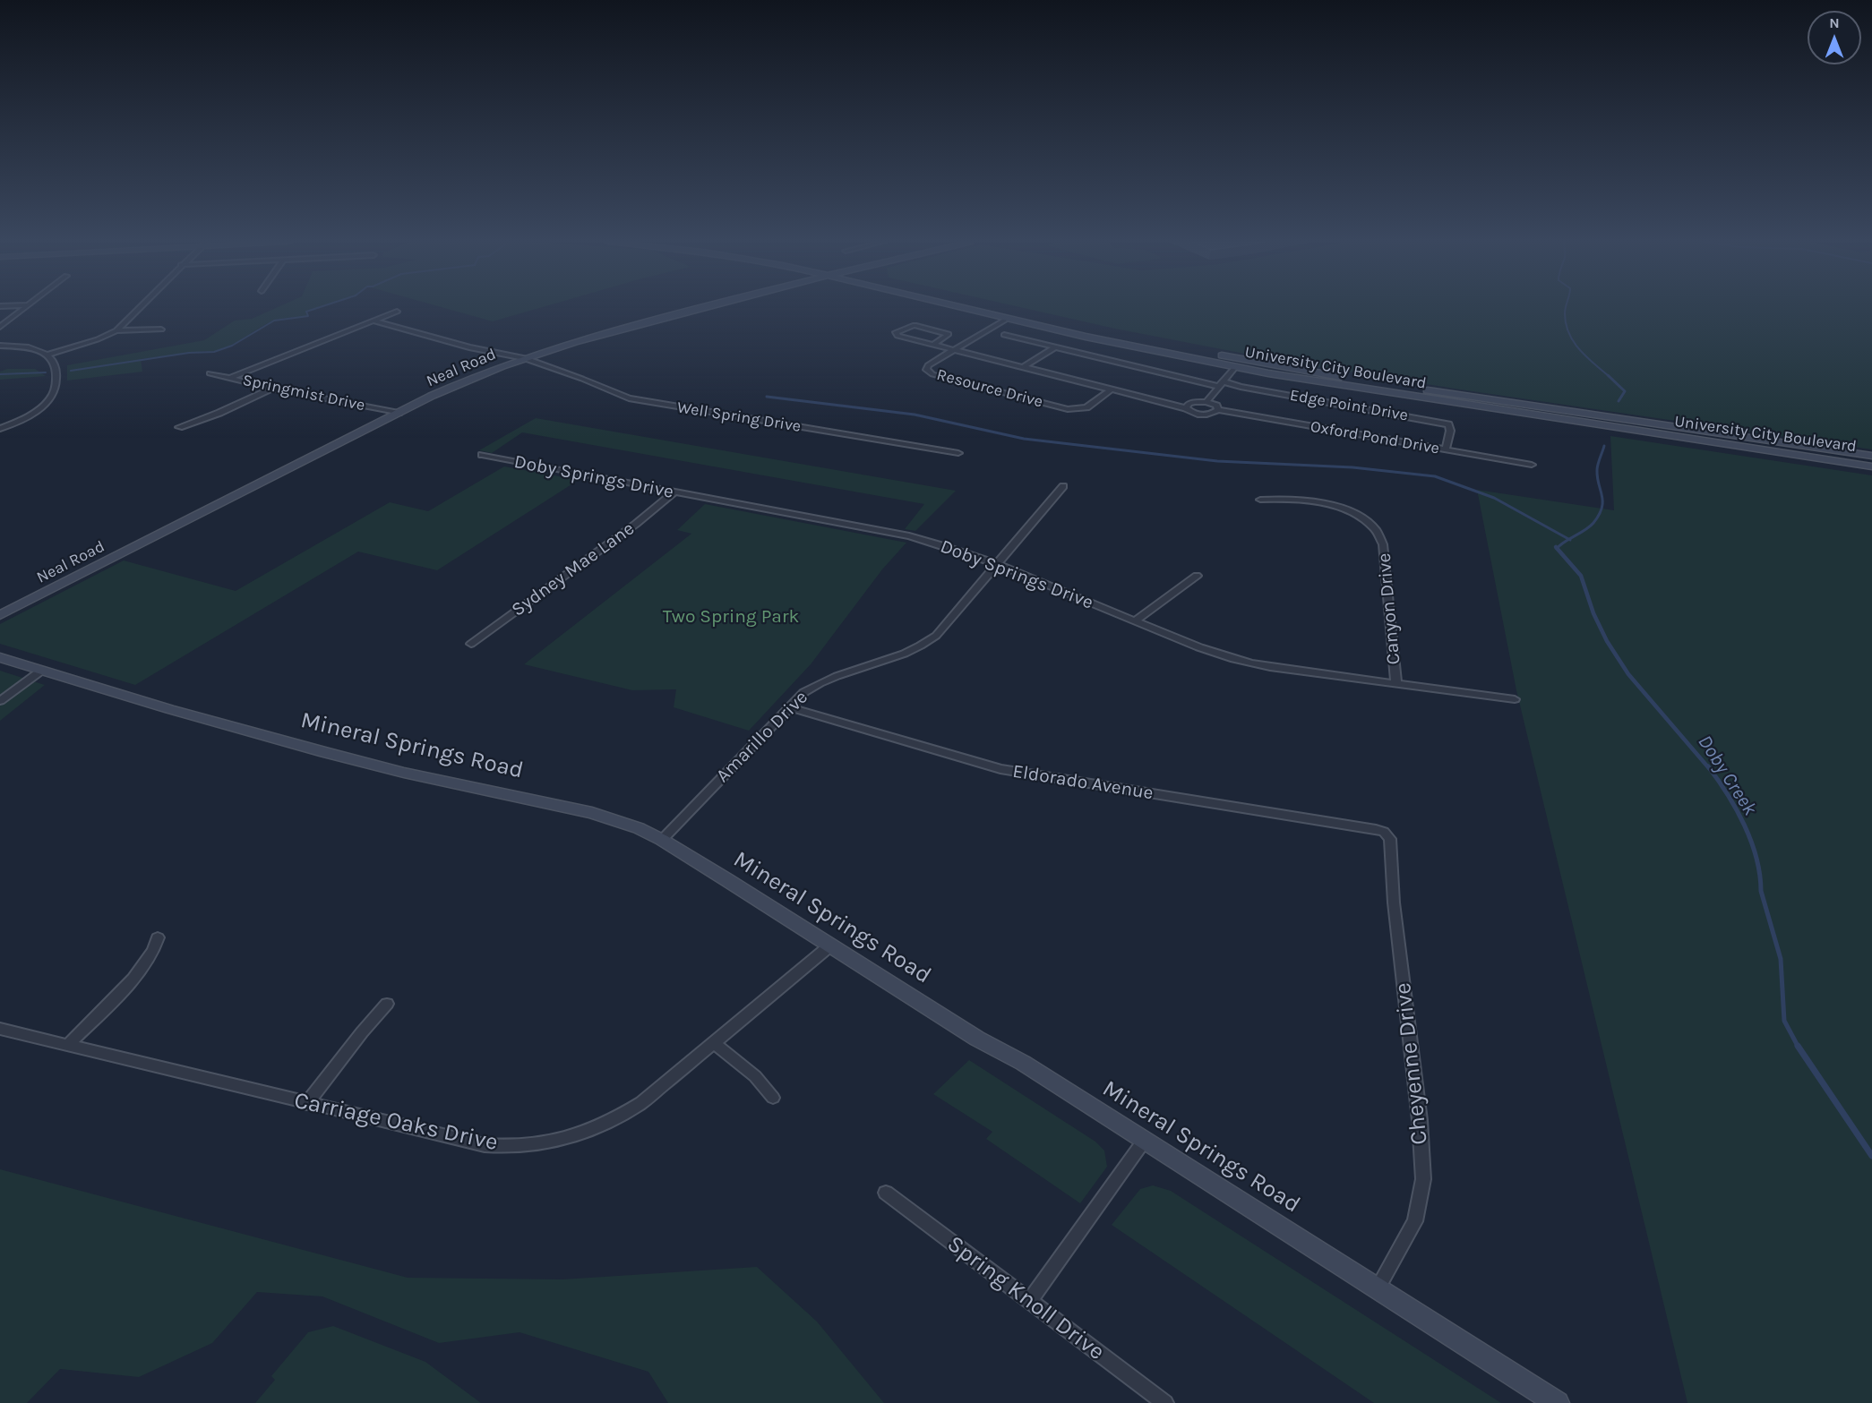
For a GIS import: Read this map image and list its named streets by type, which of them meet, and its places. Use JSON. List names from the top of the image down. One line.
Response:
{"streets":{"main road":["Neal Road","University City Boulevard","Mineral Springs Road"],"street":["Resource Drive","Springmist Drive","Edge Point Drive","Well Spring Drive","Oxford Pond Drive","Doby Springs Drive","Sydney Mae Lane","Canyon Drive","Amarillo Drive","Eldorado Avenue","Cheyenne Drive","Carriage Oaks Drive","Spring Knoll Drive"]},"crossings":[["Neal Road","Springmist Drive"],["Neal Road","Well Spring Drive"],["University City Boulevard","Resource Drive"],["Resource Drive","Oxford Pond Drive"],["Edge Point Drive","Oxford Pond Drive"],["Doby Springs Drive","Sydney Mae Lane"],["Doby Springs Drive","Canyon Drive"],["Doby Springs Drive","Amarillo Drive"],["Amarillo Drive","Mineral Springs Road"],["Amarillo Drive","Eldorado Avenue"],["Mineral Springs Road","Cheyenne Drive"],["Mineral Springs Road","Carriage Oaks Drive"],["Eldorado Avenue","Cheyenne Drive"]],"water":["Doby Creek"],"parks":["Two Spring Park"],"north":"top"}
